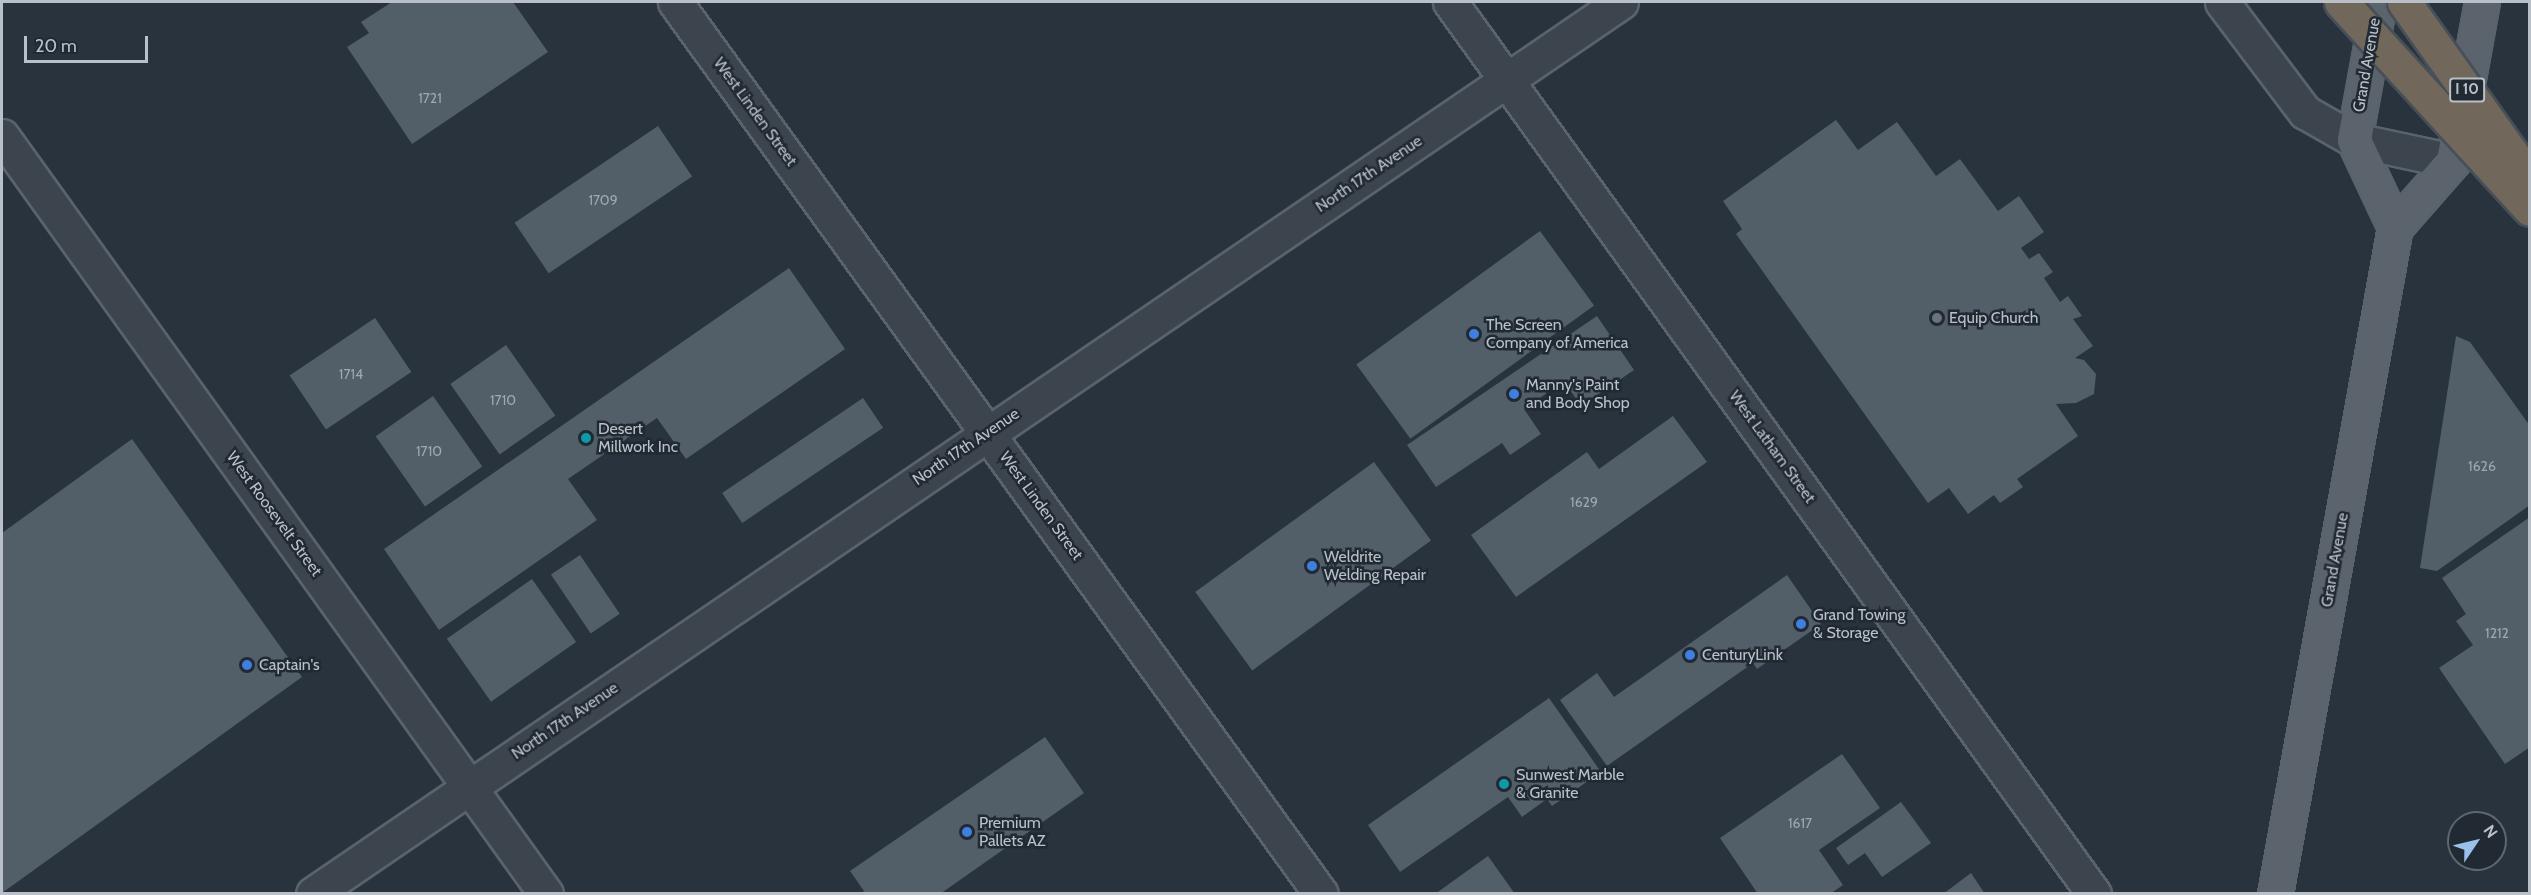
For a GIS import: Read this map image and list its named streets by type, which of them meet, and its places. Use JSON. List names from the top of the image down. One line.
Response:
{"streets":{"highway":["I 10"],"main road":["Grand Avenue"],"street":["West Linden Street","North 17th Avenue","West Latham Street","West Roosevelt Street"]},"crossings":[["West Linden Street","North 17th Avenue"],["North 17th Avenue","West Latham Street"],["North 17th Avenue","West Roosevelt Street"]],"places":["Equip Church","The Screen Company of America","Manny's Paint and Body Shop","Desert Millwork Inc","Weldrite Welding Repair","Grand Towing & Storage","CenturyLink","Captain's","Sunwest Marble & Granite","Premium Pallets AZ"],"house_numbers":["1721","1709","1714","1710","1710","1626","1629","1212","1617"],"scale_bar":"20 m","north":"top right"}
